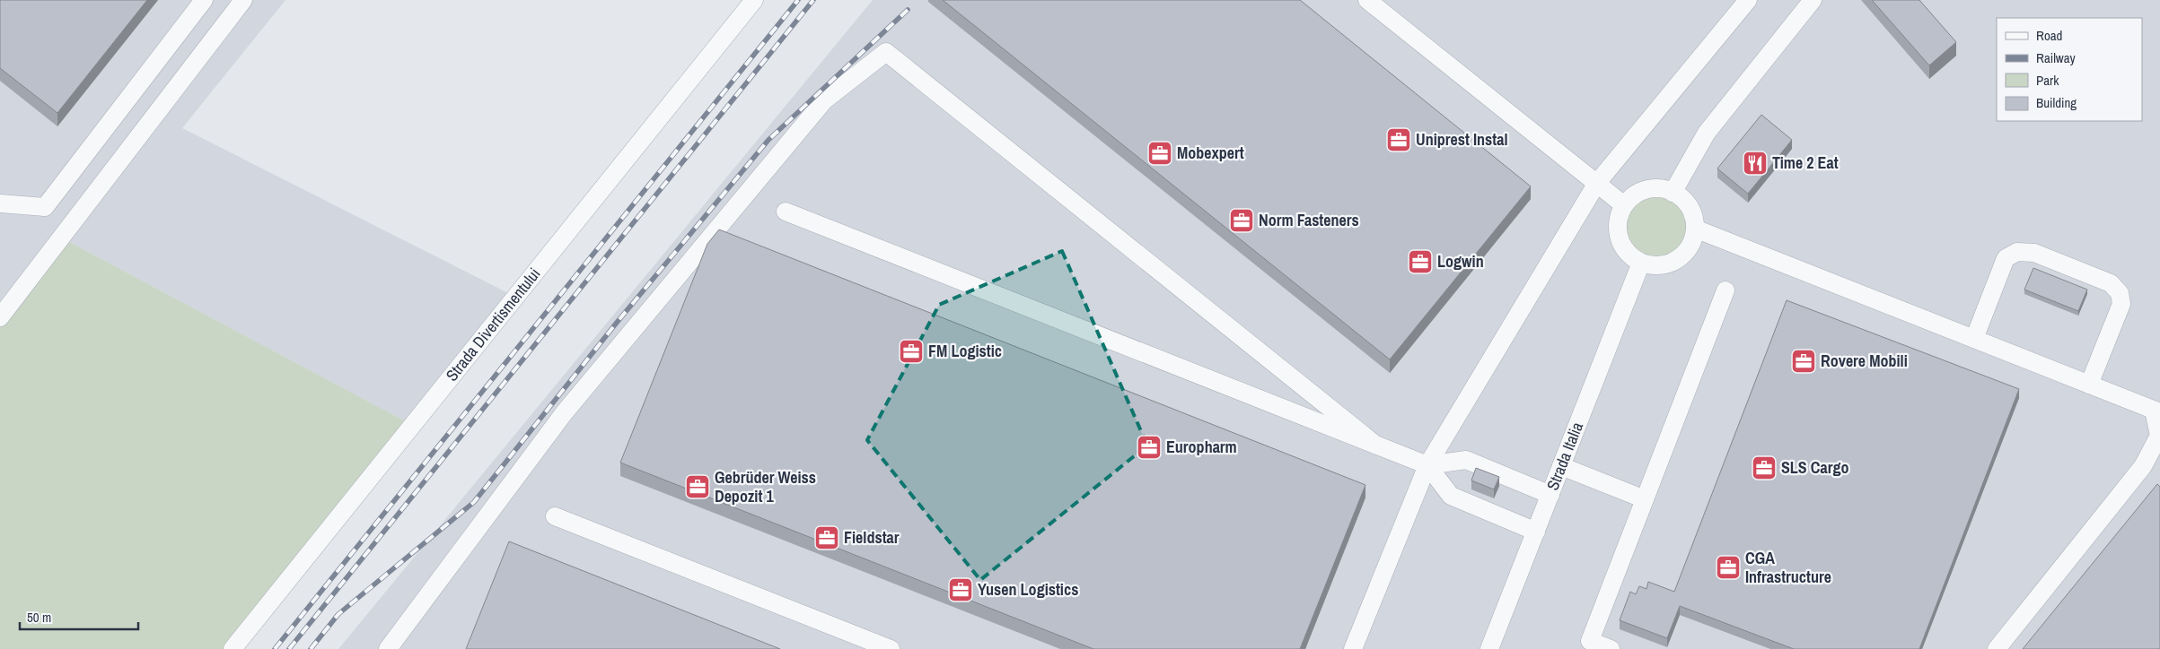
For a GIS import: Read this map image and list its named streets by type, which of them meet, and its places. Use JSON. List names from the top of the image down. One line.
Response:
{"streets":{"street":["Strada Divertismentului","Strada Italia"]},"places":{"office":["Uniprest Instal","Mobexpert","Norm Fasteners","Logwin","FM Logistic","Rovere Mobili","Europharm","SLS Cargo","Gebrüder Weiss Depozit 1","Fieldstar","CGA Infrastructure","Yusen Logistics"],"restaurant":["Time 2 Eat"]},"legend":["Road","Railway","Park","Building"],"scale_bar":"50 m"}
